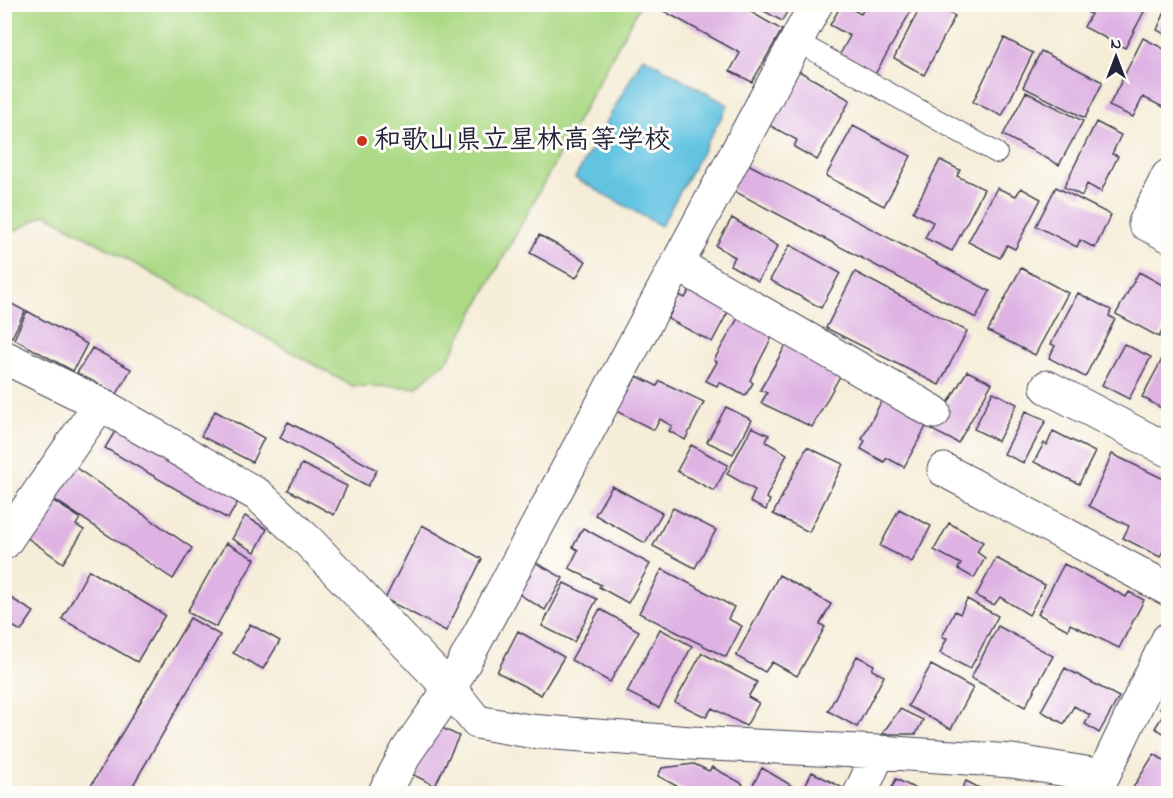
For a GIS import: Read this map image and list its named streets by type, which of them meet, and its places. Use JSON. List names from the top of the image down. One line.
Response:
{"places":["和歌山県立星林高等学校"],"north":"top"}
